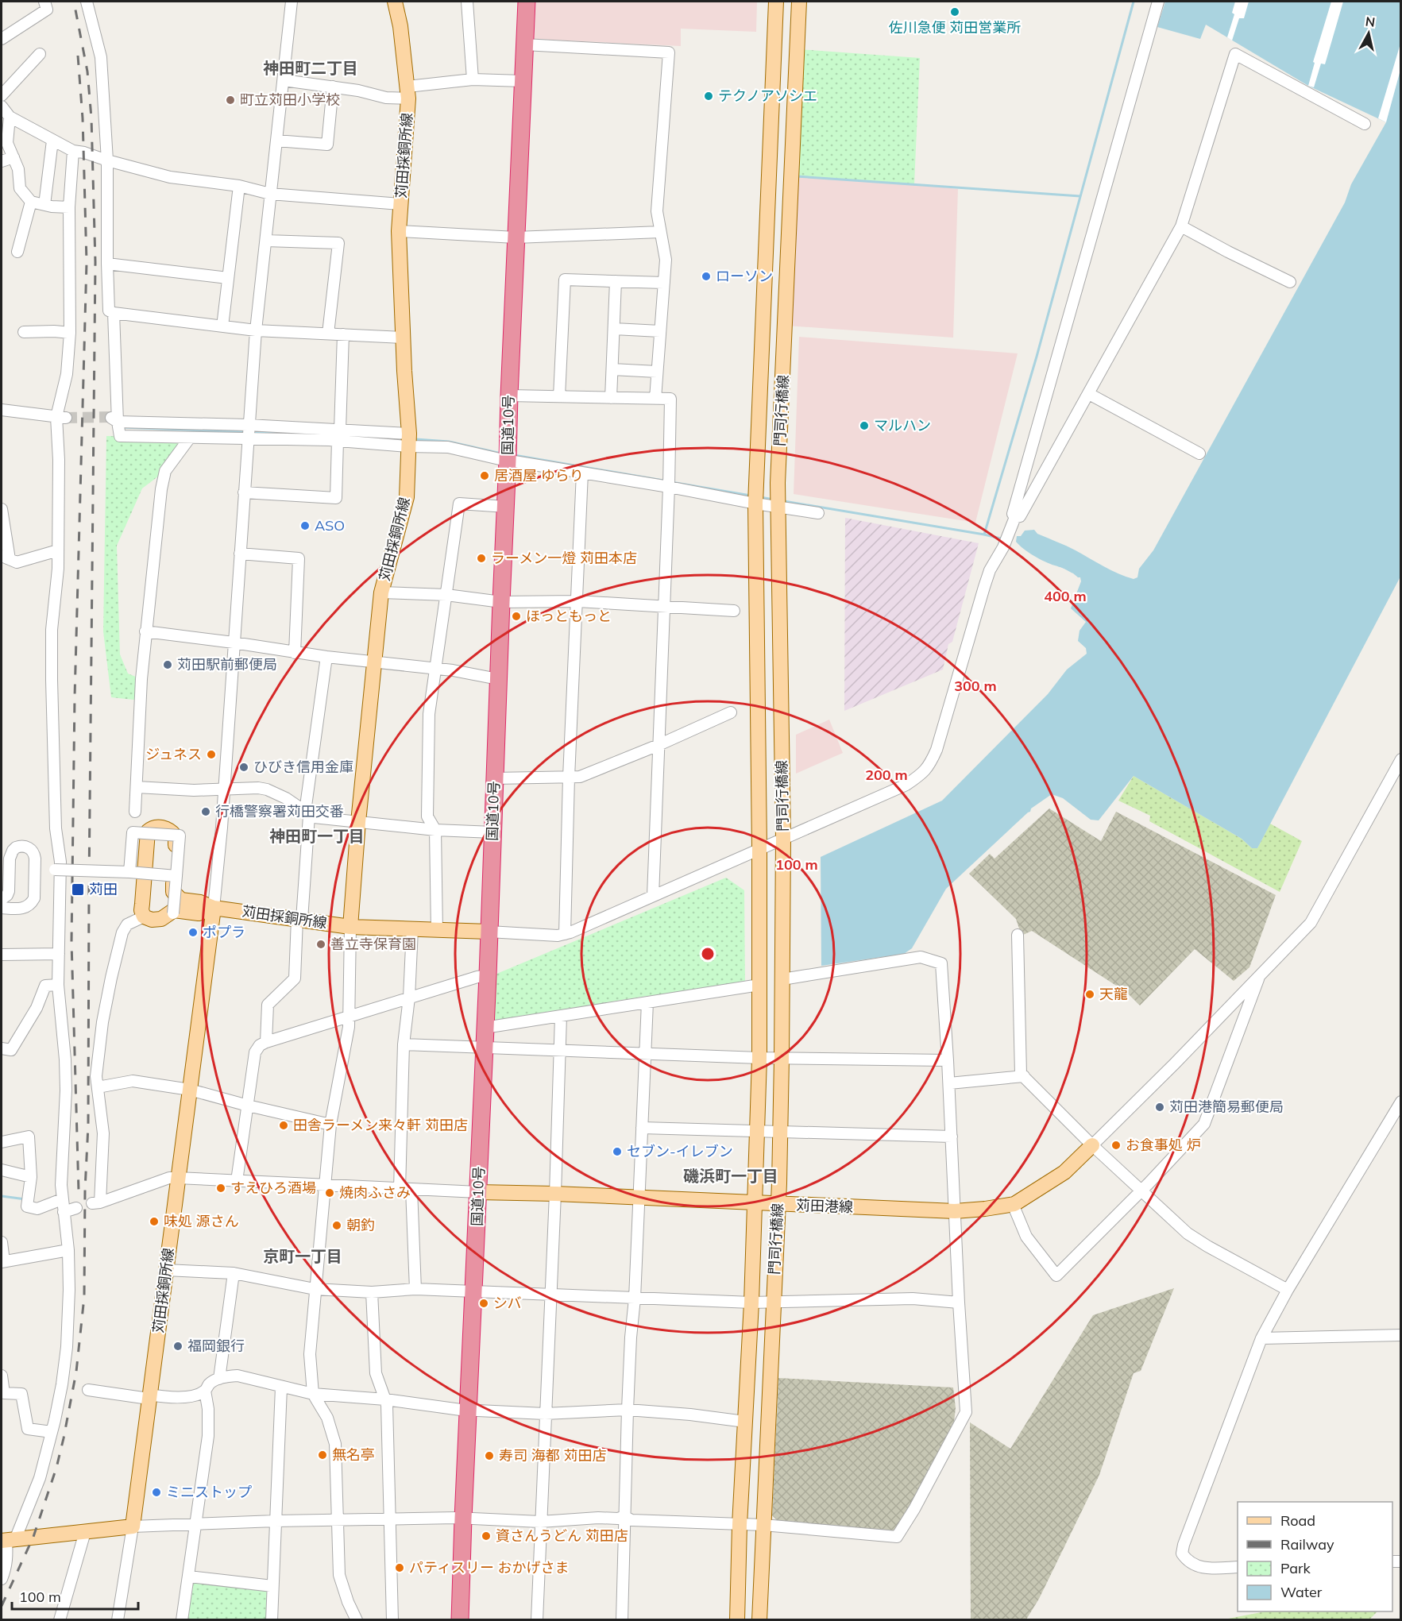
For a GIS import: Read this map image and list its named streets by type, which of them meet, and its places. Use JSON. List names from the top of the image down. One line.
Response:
{"streets":{"highway":["国道10号"],"main road":["苅田採銅所線","門司行橋線","苅田港線"]},"crossings":[["門司行橋線","苅田港線"],["国道10号","苅田港線"]],"districts":["神田町二丁目","神田町一丁目","磯浜町一丁目","京町一丁目"],"places":{"other":["佐川急便 苅田営業所","テクノアソシエ","町立苅田小学校","ローソン","マルハン","居酒屋 ゆらり","ASO","ラーメン一燈 苅田本店","ほっともっと","苅田駅前郵便局","ジュネス","ひびき信用金庫","行橋警察署苅田交番","ポプラ","善立寺保育園","天龍","苅田港簡易郵便局","田舎ラーメン来々軒 苅田店","お食事処 炉","セブン-イレブン","すえひろ酒場","焼肉ふさみ","味処 源さん","朝釣","シバ","福岡銀行","無名亭","寿司 海都 苅田店","ミニストップ","資さんうどん 苅田店","パティスリー おかげさま"],"transit":["苅田"]},"legend":["Road","Railway","Park","Water"],"scale_bar":"100 m","north":"top","rings":["400 m","300 m","200 m","100 m"]}
